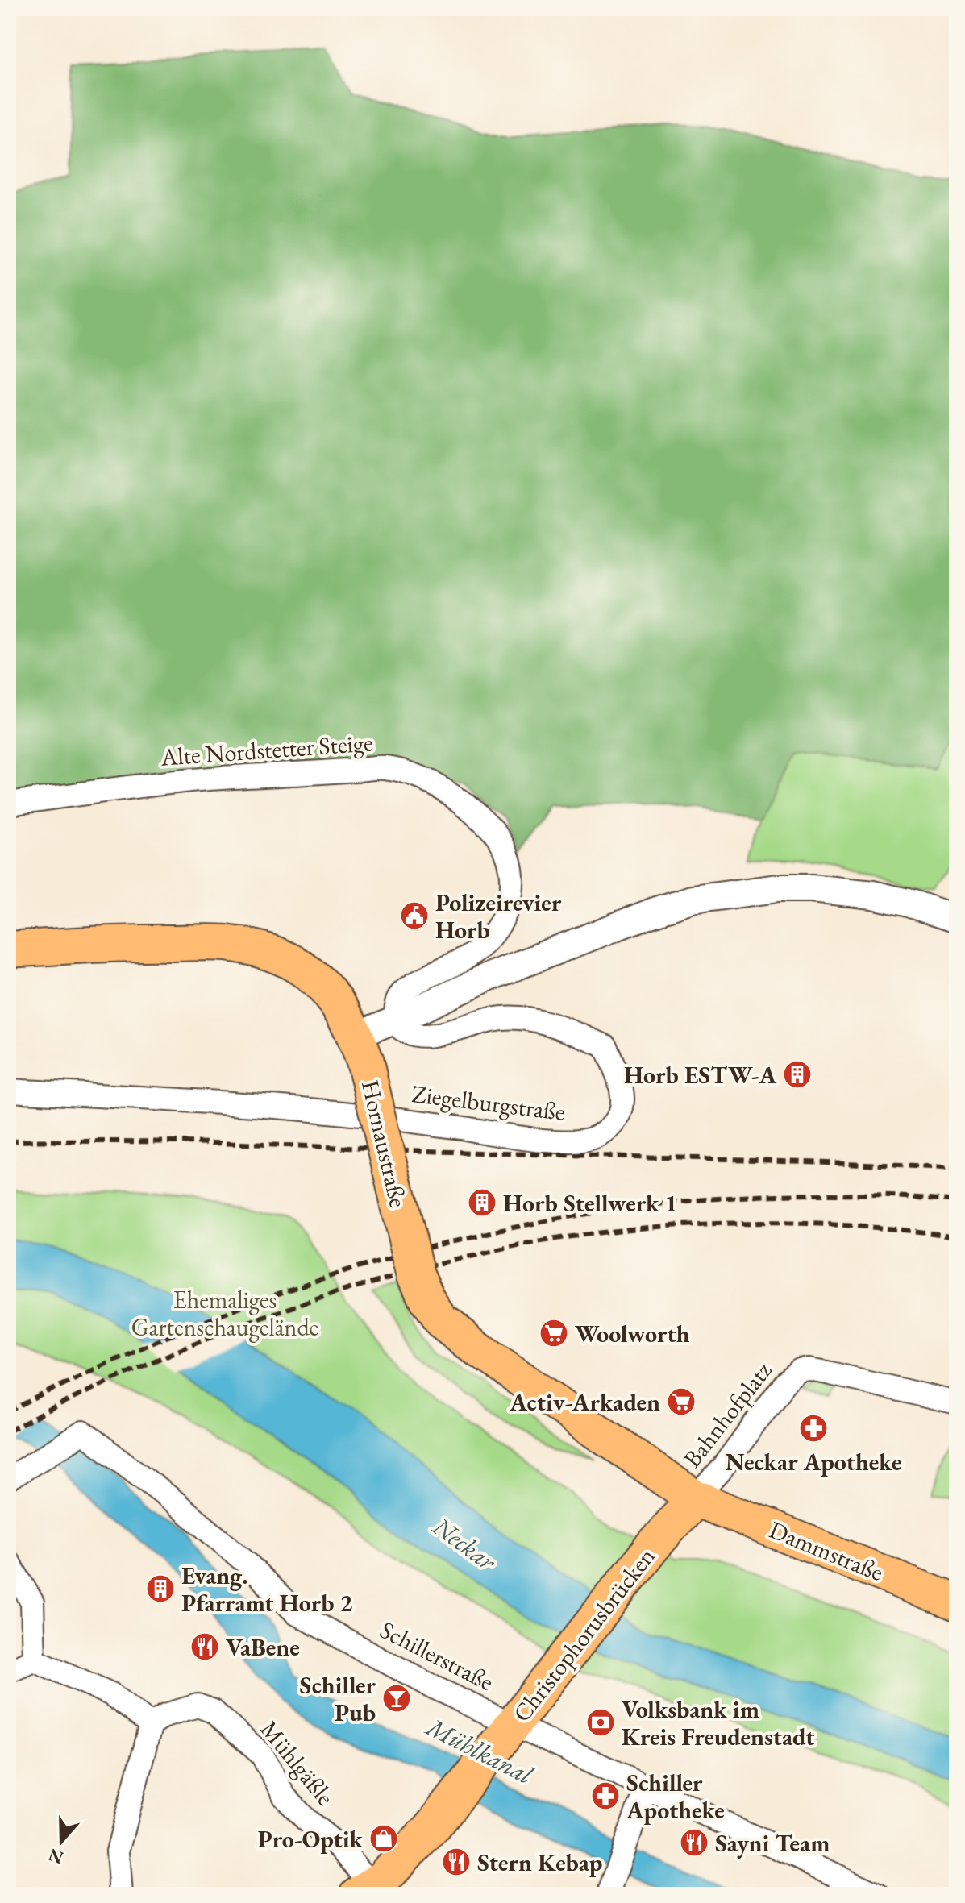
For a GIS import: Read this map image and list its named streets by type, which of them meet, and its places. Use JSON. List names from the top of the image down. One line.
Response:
{"streets":{"main road":["Hornaustraße","Dammstraße","Christophorusbrücken"],"street":["Alte Nordstetter Steige","Ziegelburgstraße","Bahnhofplatz","Schillerstraße","Mühlgäßle"]},"crossings":[["Alte Nordstetter Steige","Ziegelburgstraße"],["Hornaustraße","Bahnhofplatz"],["Hornaustraße","Dammstraße"],["Hornaustraße","Christophorusbrücken"],["Bahnhofplatz","Dammstraße"],["Bahnhofplatz","Christophorusbrücken"],["Dammstraße","Christophorusbrücken"],["Christophorusbrücken","Schillerstraße"],["Christophorusbrücken","Mühlgäßle"]],"water":["Neckar","Mühlkanal"],"parks":["Ehemaliges Gartenschaugelände"],"places":{"public building":["Polizeirevier Horb"],"building":["Horb ESTW-A","Horb Stellwerk 1","Evang. Pfarramt Horb 2"],"supermarket":["Woolworth","Activ-Arkaden"],"pharmacy":["Neckar Apotheke","Schiller Apotheke"],"restaurant":["VaBene","Sayni Team","Stern Kebap"],"bar":["Schiller Pub"],"bank":["Volksbank im Kreis Freudenstadt"],"shop":["Pro-Optik"]},"north":"bottom"}
